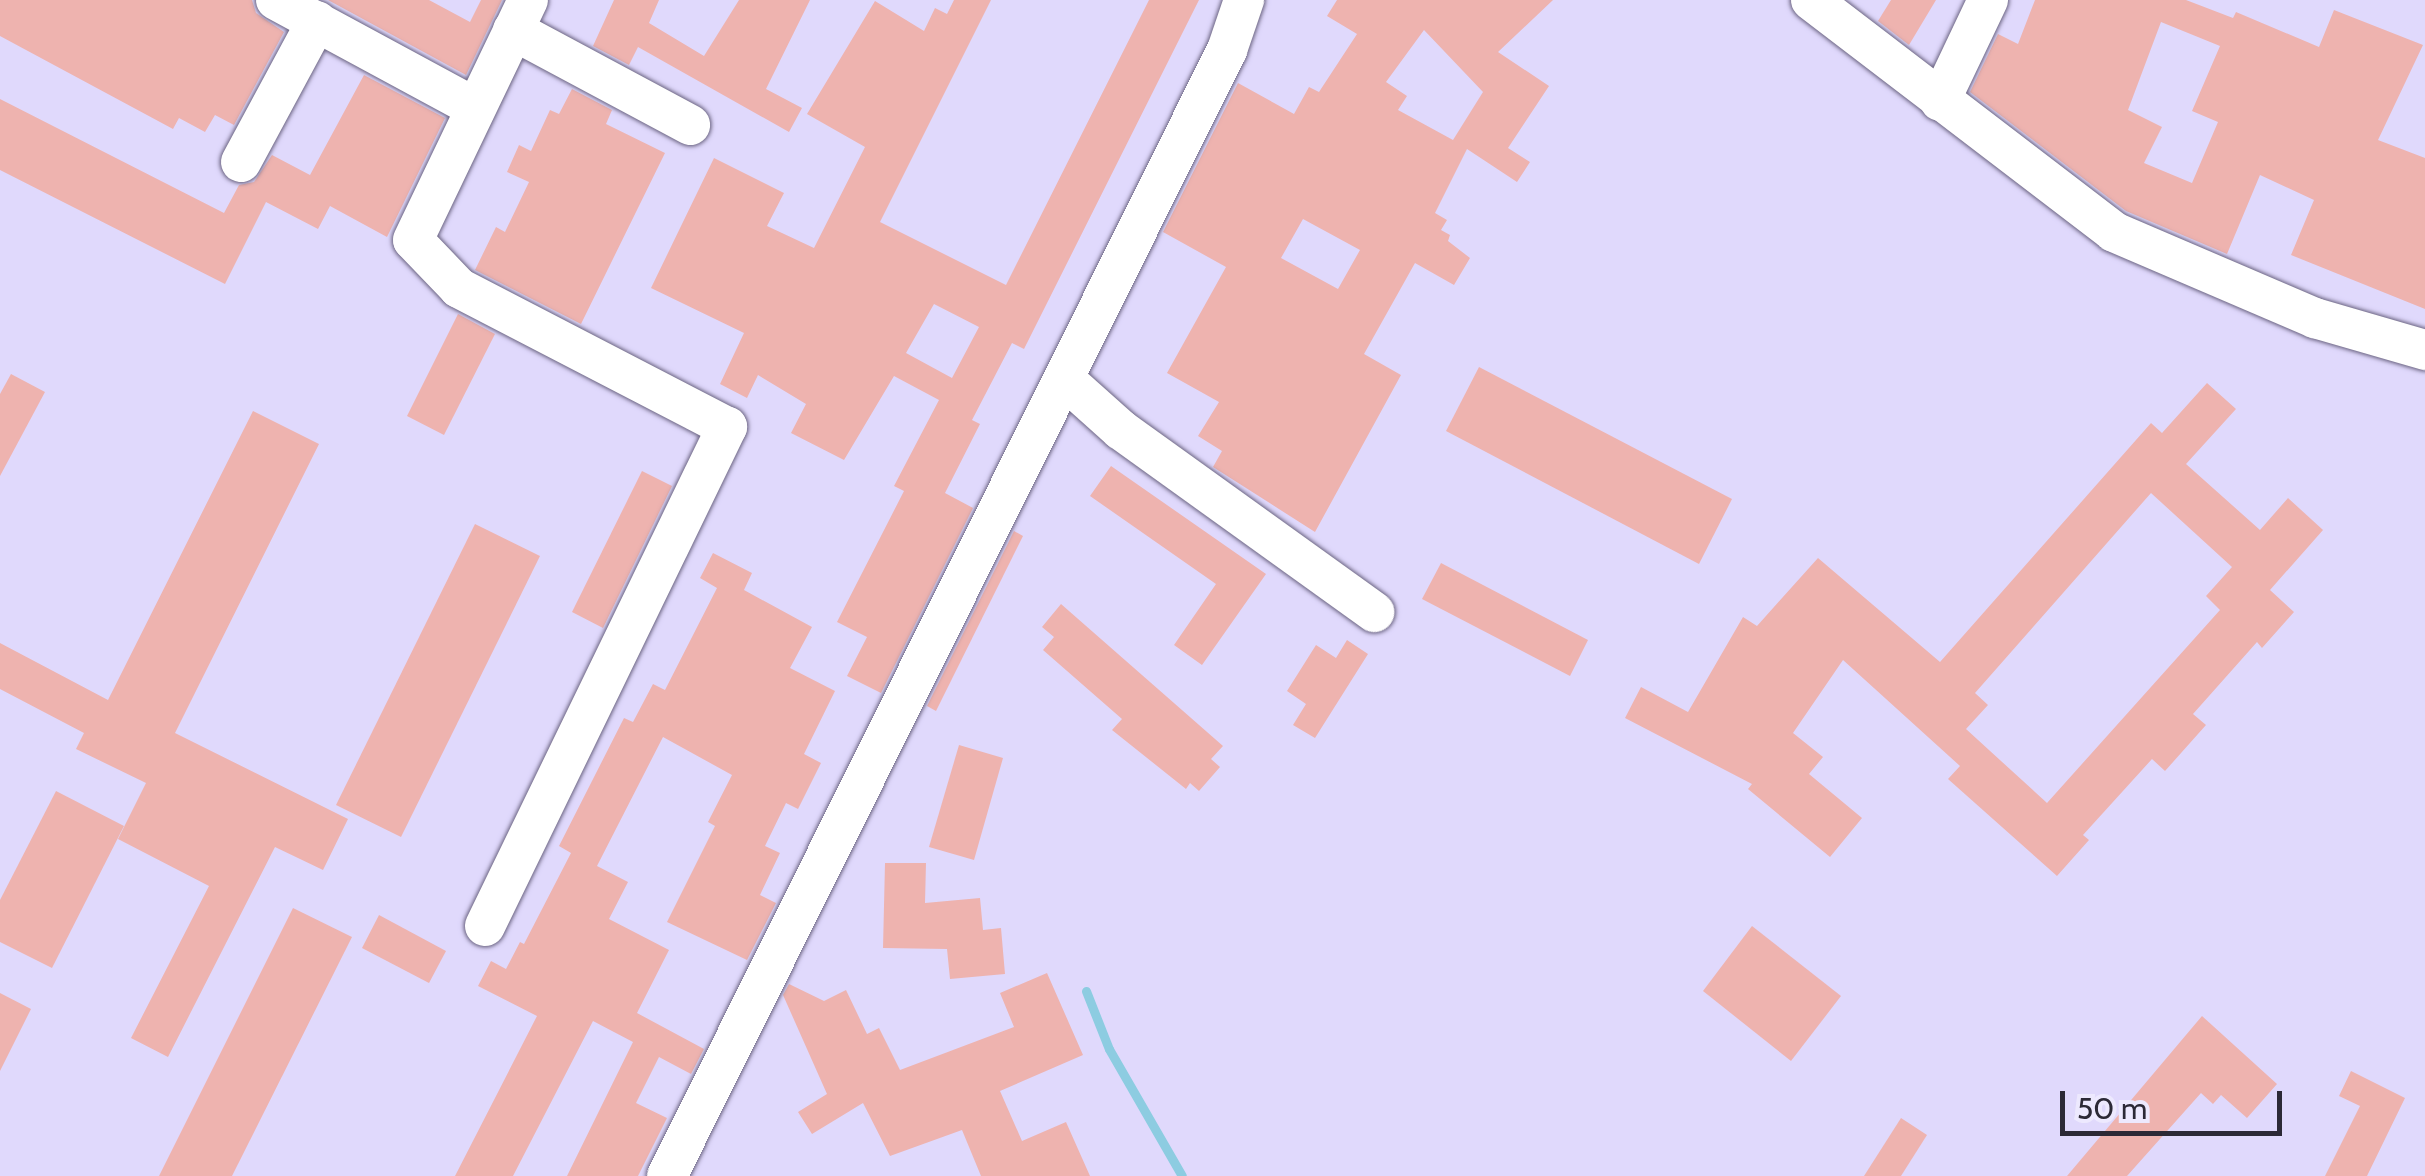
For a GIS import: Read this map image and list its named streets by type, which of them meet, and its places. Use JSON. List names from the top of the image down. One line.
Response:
{"scale_bar":"50 m"}
